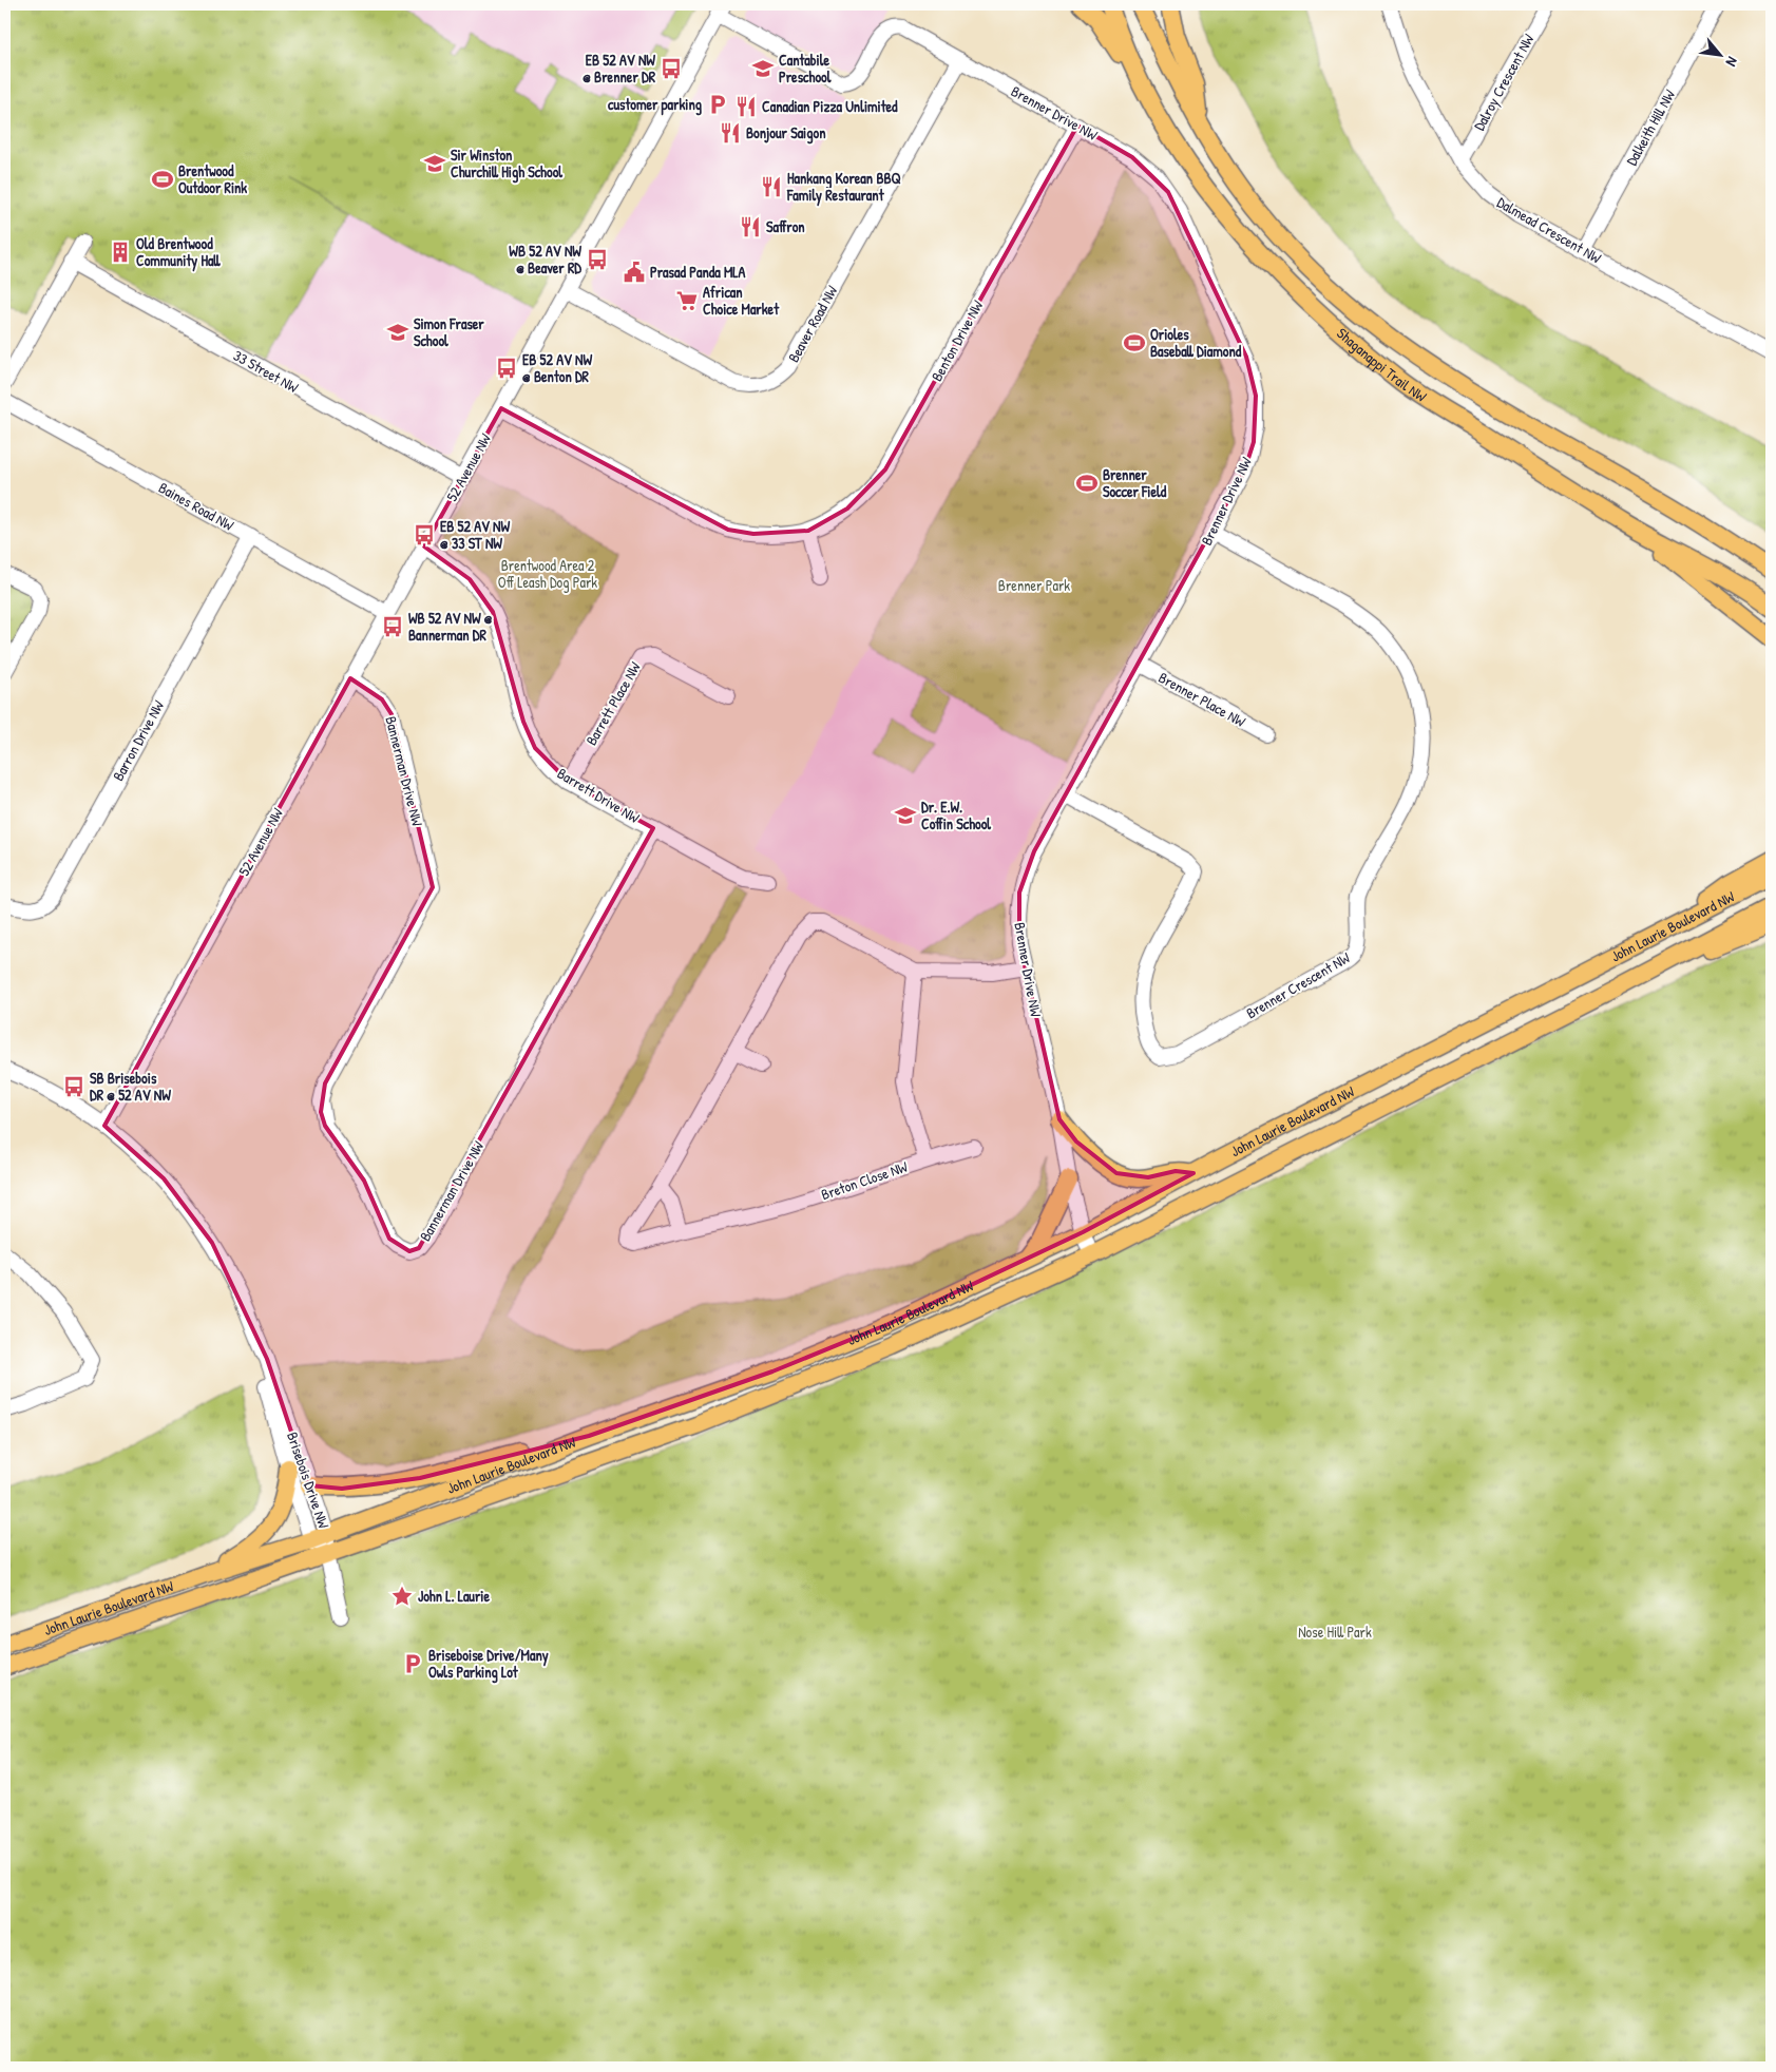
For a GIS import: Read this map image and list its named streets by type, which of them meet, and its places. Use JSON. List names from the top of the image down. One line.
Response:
{"streets":{"main road":["Shaganappi Trail NW","John Laurie Boulevard NW"],"street":["Dalroy Crescent NW","Brenner Drive NW","Dalkeith Hill NW","Dalmead Crescent NW","Beaver Road NW","Benton Drive NW","33 Street NW","52 Avenue NW","Baines Road NW","Brenner Place NW","Barrett Place NW","Barron Drive NW","Bannerman Drive NW","Barrett Drive NW","Brenner Crescent NW","Breton Close NW","Brisebois Drive NW"]},"crossings":[["Dalroy Crescent NW","Dalmead Crescent NW"],["Brenner Drive NW","Beaver Road NW"],["Brenner Drive NW","Benton Drive NW"],["Brenner Drive NW","52 Avenue NW"],["Brenner Drive NW","Brenner Place NW"],["Brenner Drive NW","John Laurie Boulevard NW"],["Brenner Drive NW","Brenner Crescent NW"],["Brenner Drive NW","Breton Close NW"],["Dalkeith Hill NW","Dalmead Crescent NW"],["Beaver Road NW","52 Avenue NW"],["Benton Drive NW","52 Avenue NW"],["33 Street NW","52 Avenue NW"],["52 Avenue NW","Baines Road NW"],["52 Avenue NW","Bannerman Drive NW"],["52 Avenue NW","Barrett Drive NW"],["52 Avenue NW","Brisebois Drive NW"],["Baines Road NW","Barron Drive NW"],["Barrett Place NW","Barrett Drive NW"],["Bannerman Drive NW","Barrett Drive NW"],["John Laurie Boulevard NW","Brisebois Drive NW"]],"parks":["Brentwood Area 2 Off Leash Dog Park","Brenner Park","Nose Hill Park"],"places":{"bus stop":["EB 52 AV NW @ Brenner DR","WB 52 AV NW @ Beaver RD","EB 52 AV NW @ Benton DR","EB 52 AV NW @ 33 ST NW","WB 52 AV NW @ Bannerman DR","SB Brisebois DR @ 52 AV NW"],"school or university":["Cantabile Preschool","Sir Winston Churchill High School","Simon Fraser School","Dr. E.W. Coffin School"],"parking":["customer parking","Briseboise Drive/Many Owls Parking Lot"],"restaurant":["Canadian Pizza Unlimited","Bonjour Saigon","Hankang Korean BBQ Family Restaurant","Saffron"],"sports":["Brentwood Outdoor Rink","Orioles Baseball Diamond","Brenner Soccer Field"],"building":["Old Brentwood Community Hall"],"public building":["Prasad Panda MLA"],"supermarket":["African Choice Market"],"place":["John L. Laurie"]},"north":"bottom right"}
